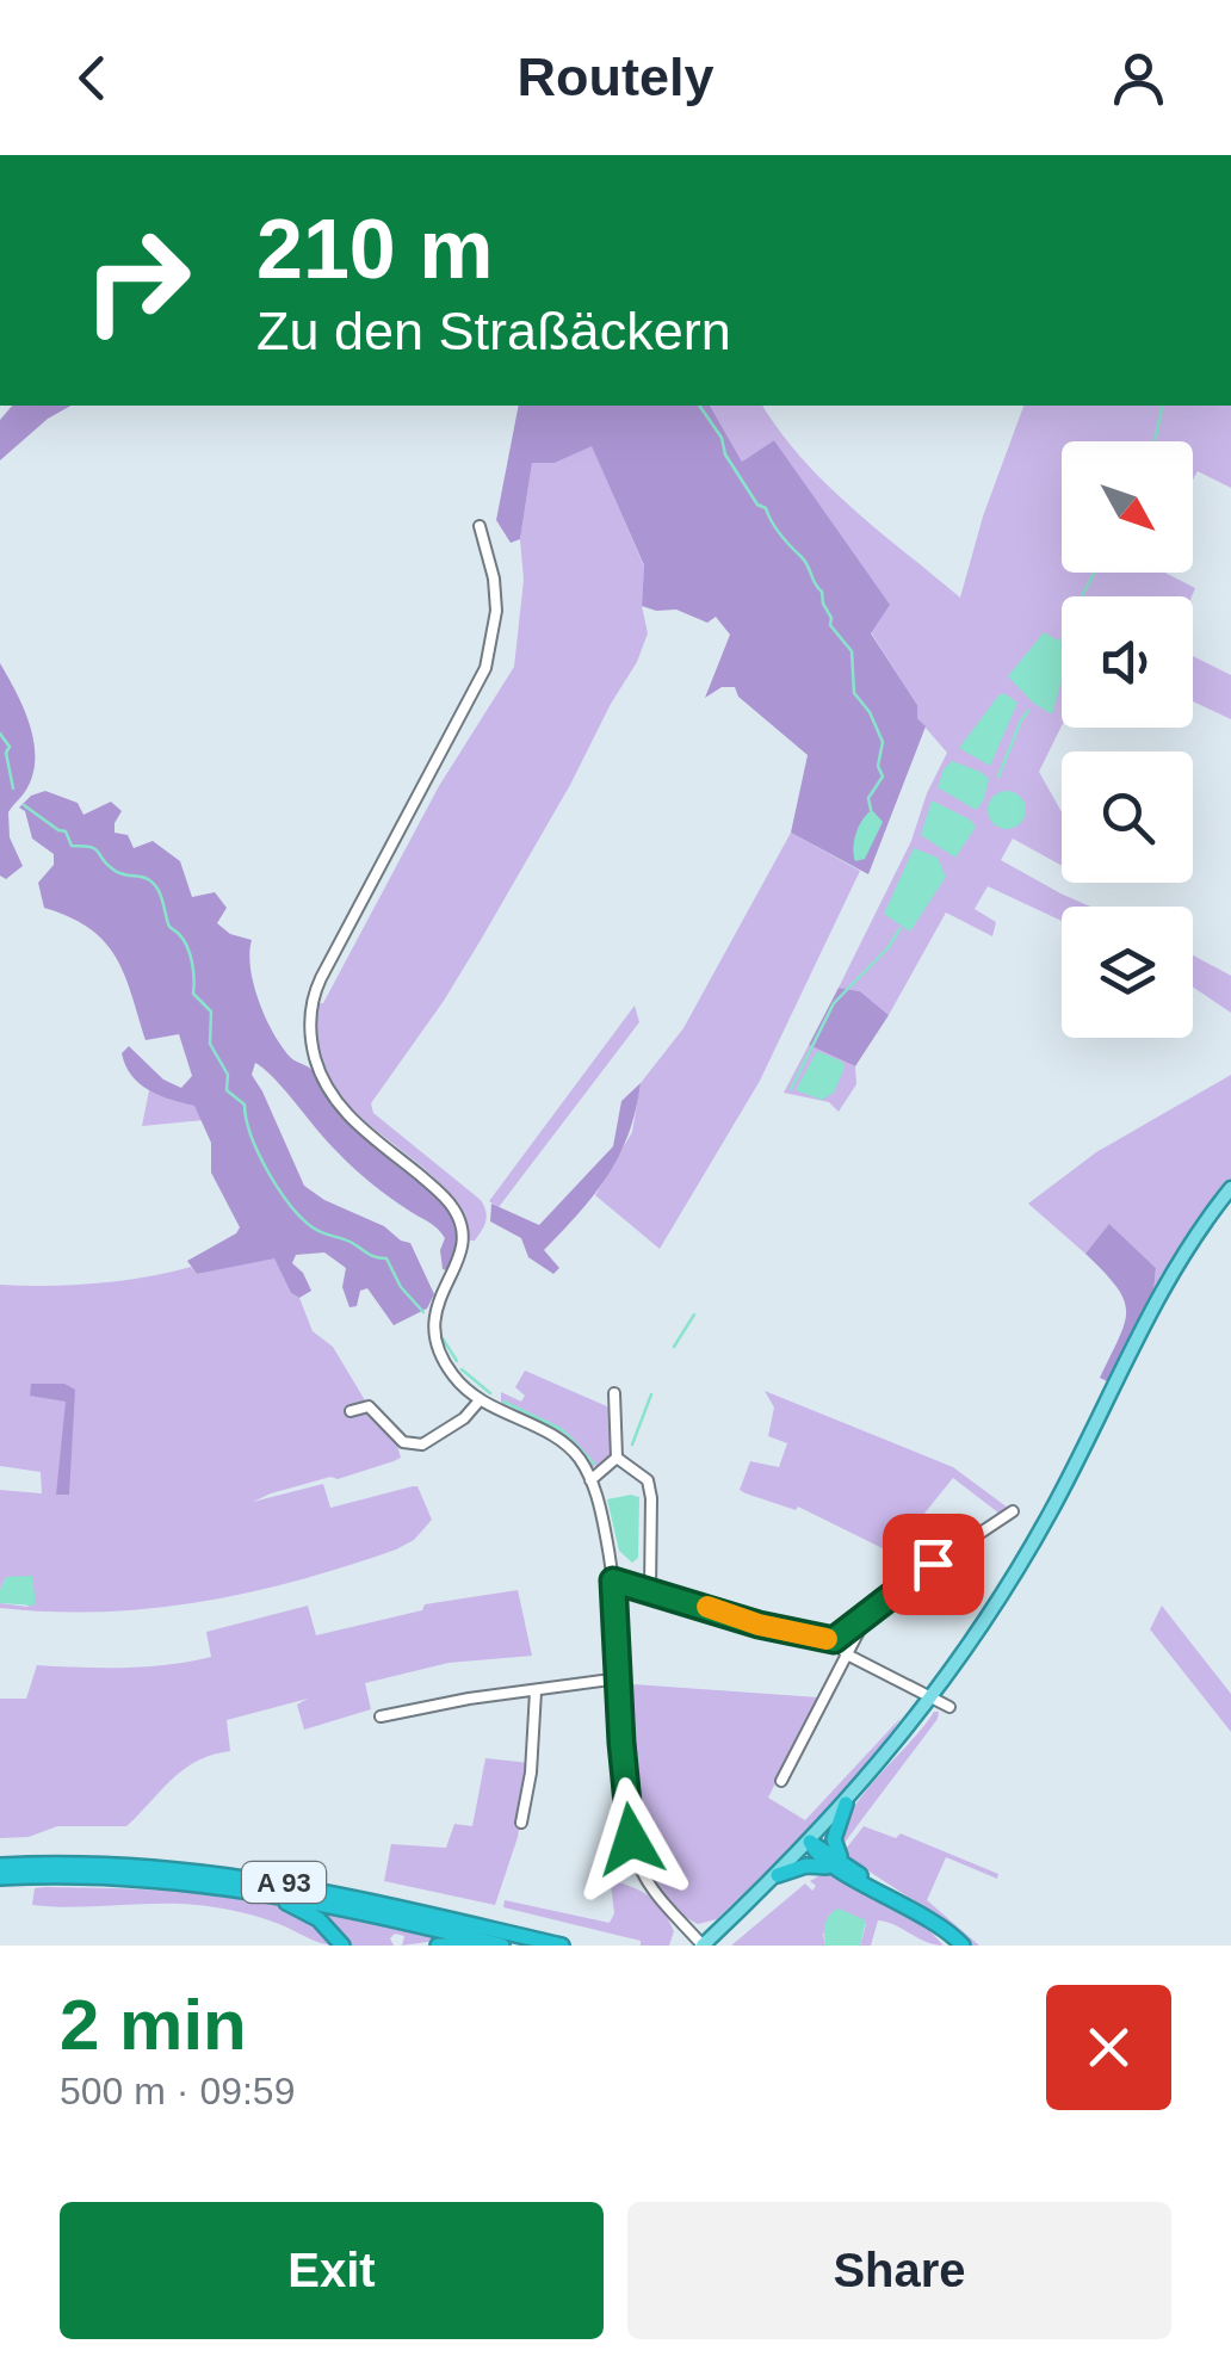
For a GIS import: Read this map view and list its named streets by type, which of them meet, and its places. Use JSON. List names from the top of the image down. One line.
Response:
{"streets":{"highway":["A 93"]},"north":"bottom right","page":{"header":"Routely","turn":["210 m","Zu den Straßäckern"],"heading":["2 min","500 m · 09:59"],"buttons":["Exit","Share"]}}
